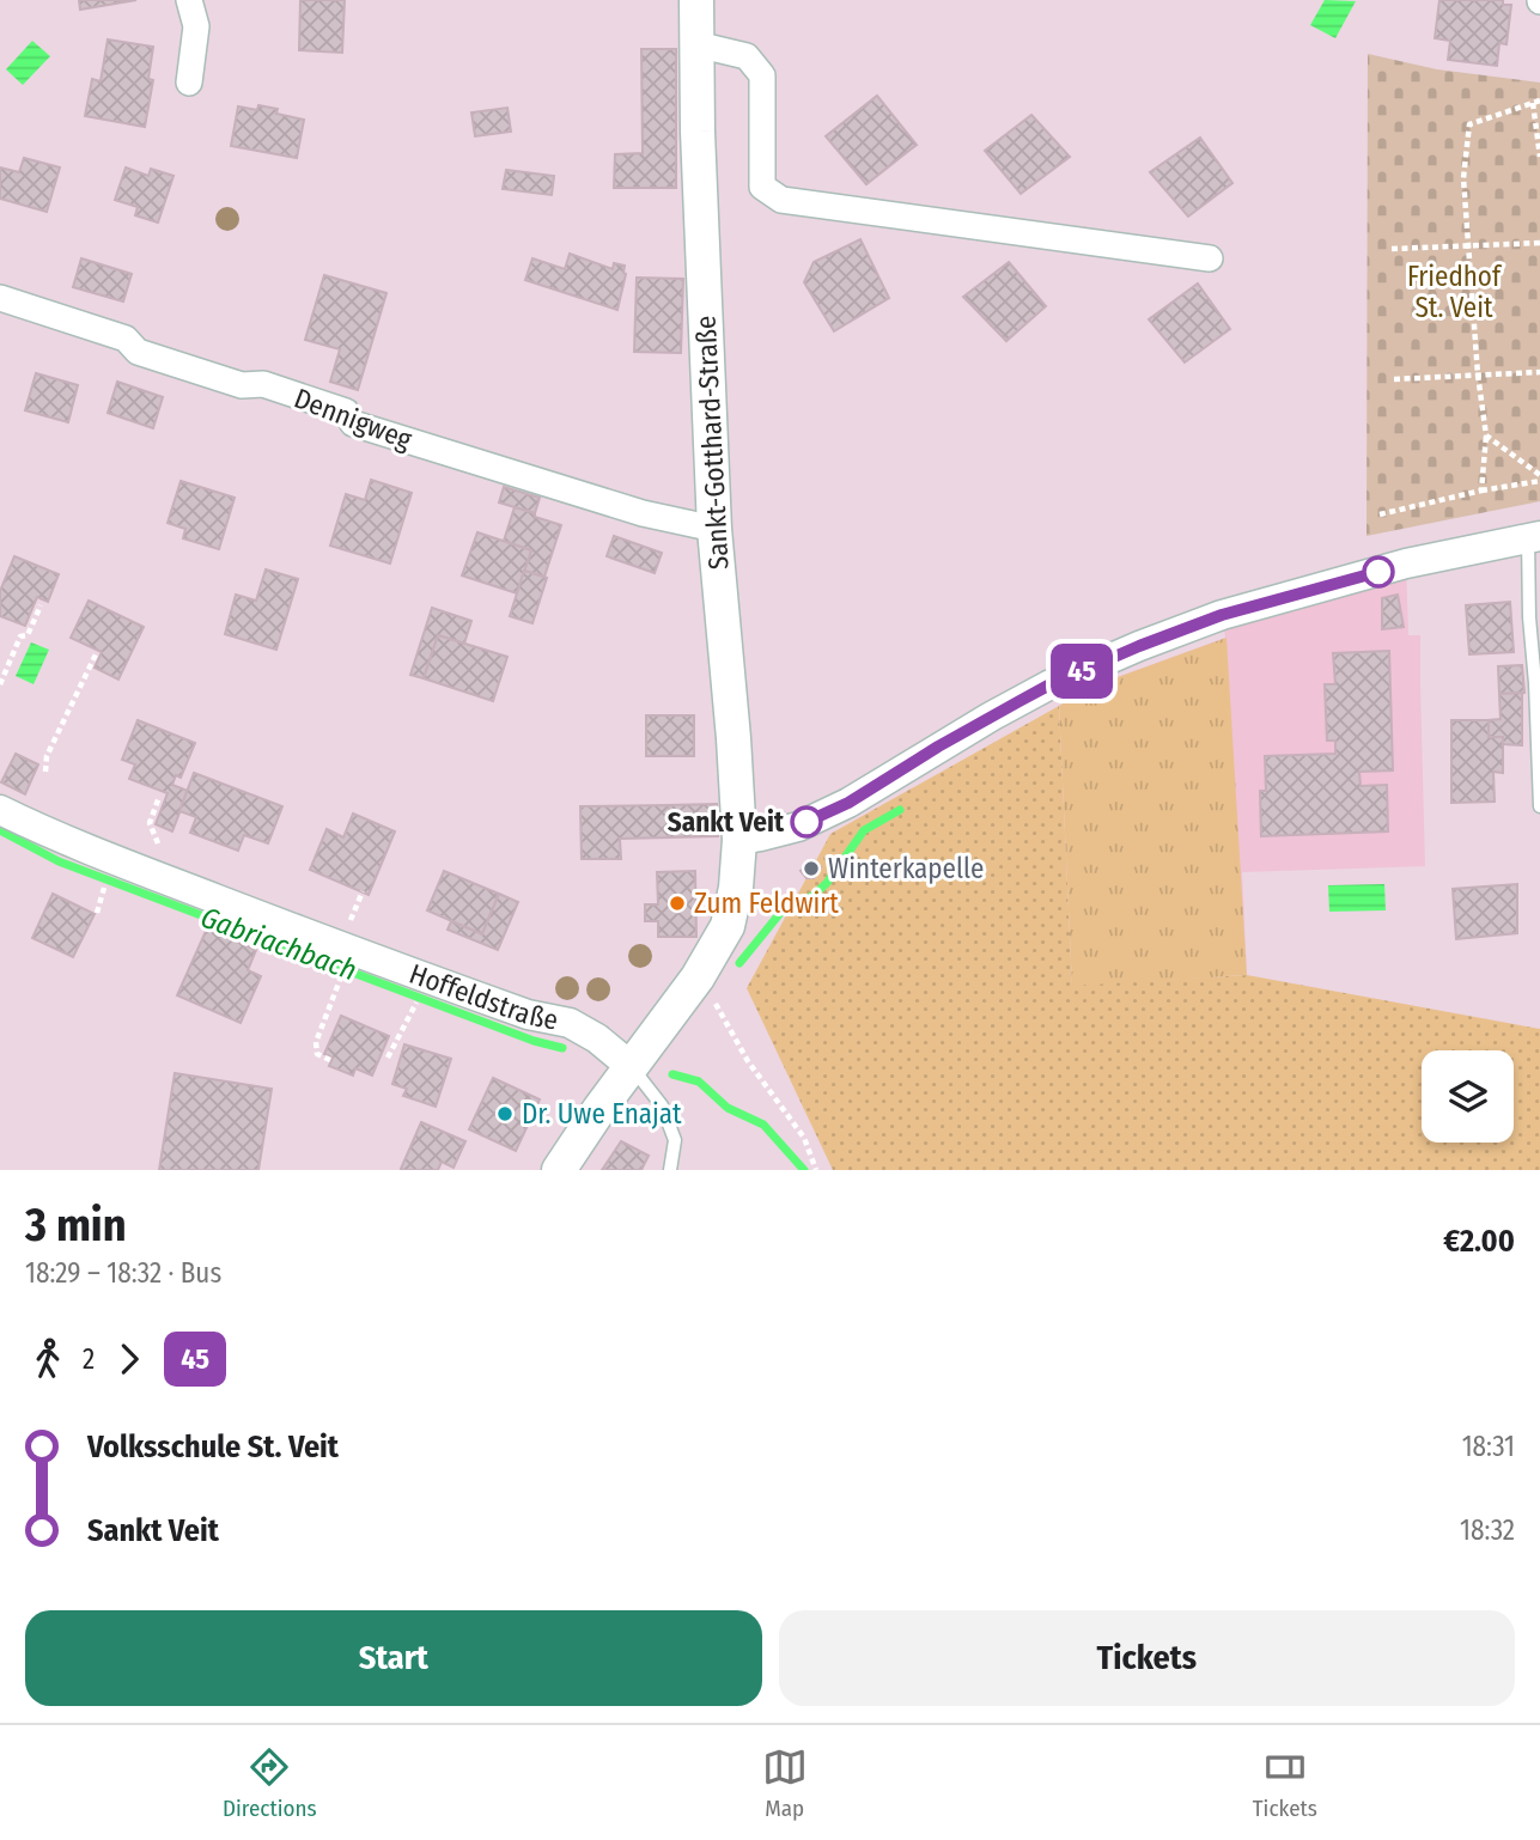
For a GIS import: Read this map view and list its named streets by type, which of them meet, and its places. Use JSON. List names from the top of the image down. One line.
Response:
{"streets":{"main road":["Sankt-Gotthard-Straße"],"street":["Dennigweg","Hoffeldstraße"]},"crossings":[["Dennigweg","Sankt-Gotthard-Straße"],["Sankt-Gotthard-Straße","Hoffeldstraße"]],"water":["Gabriachbach"],"parks":["Friedhof St. Veit"],"places":["Sankt Veit","Winterkapelle","Zum Feldwirt","Dr. Uwe Enajat"],"lines":["bus line 45"],"page":{"on_map":"45","heading":["3 min","18:29 – 18:32 · Bus","€2.00"],"legs":["2","45"],"list":[{"name":"Volksschule St. Veit","value":"18:31"},{"name":"Sankt Veit","value":"18:32"}],"buttons":["Start","Tickets"],"tabs":["Directions","Map","Tickets"]}}
